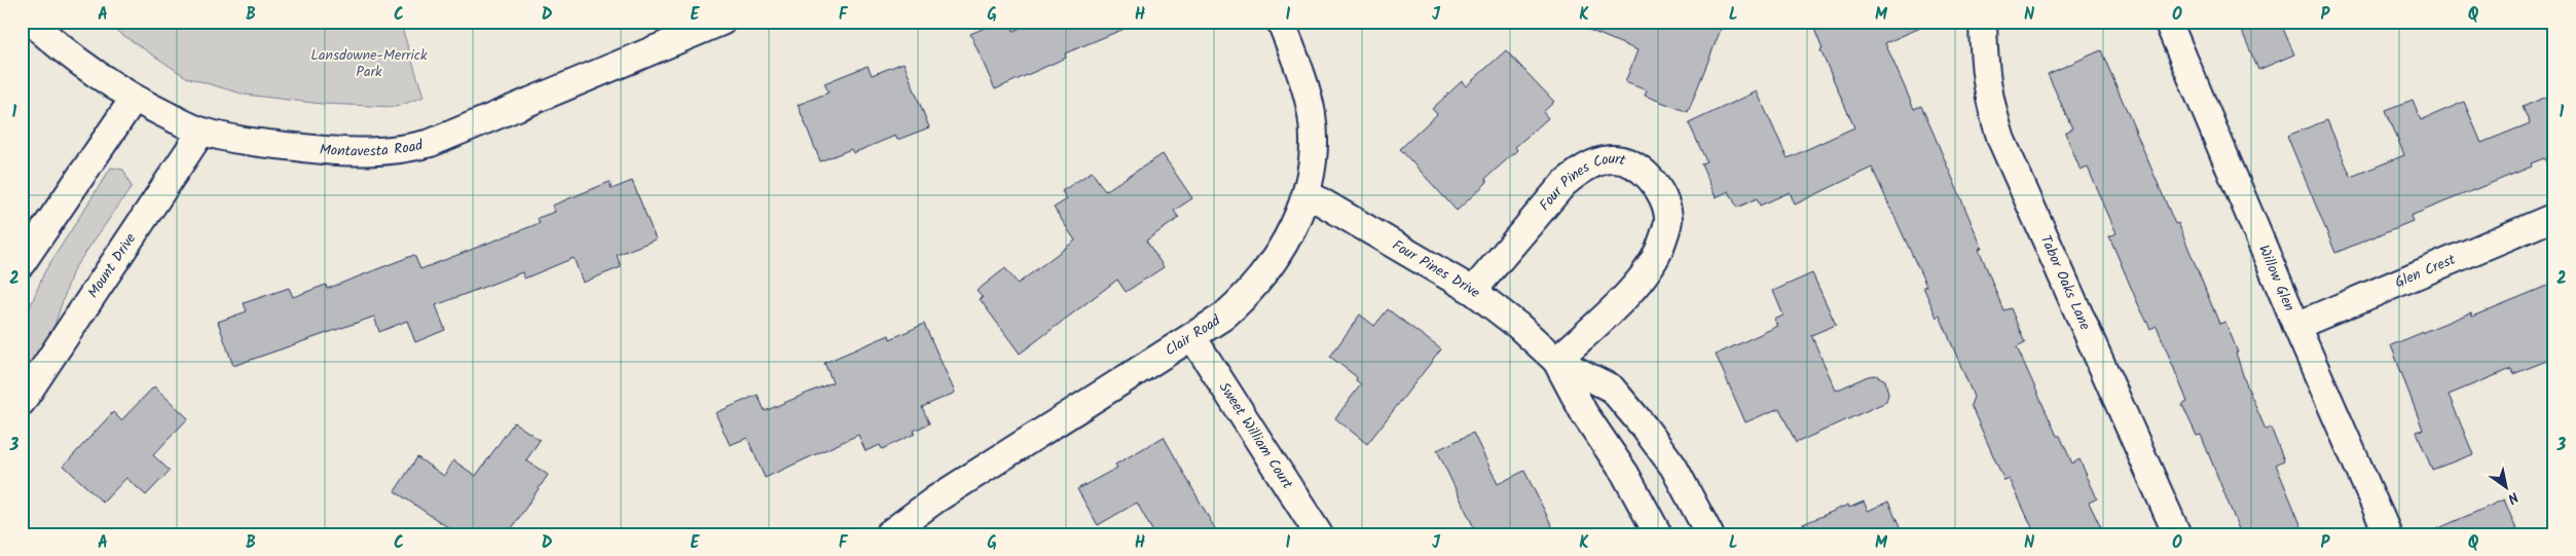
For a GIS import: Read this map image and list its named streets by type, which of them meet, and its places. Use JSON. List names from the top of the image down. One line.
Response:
{"streets":{"street":["Montavesta Road","Four Pines Court","Mount Drive","Four Pines Drive","Glen Crest","Willow Glen","Tabor Oaks Lane","Clair Road","Sweet William Court"]},"crossings":[["Montavesta Road","Mount Drive"],["Four Pines Court","Four Pines Drive"],["Four Pines Drive","Clair Road"],["Glen Crest","Willow Glen"],["Clair Road","Sweet William Court"]],"parks":["Lansdowne-Merrick Park"],"north":"bottom right","grid":{"columns":["A","B","C","D","E","F","G","H","I","J","K","L","M","N","O","P","Q"],"rows":["1","2","3"]}}
